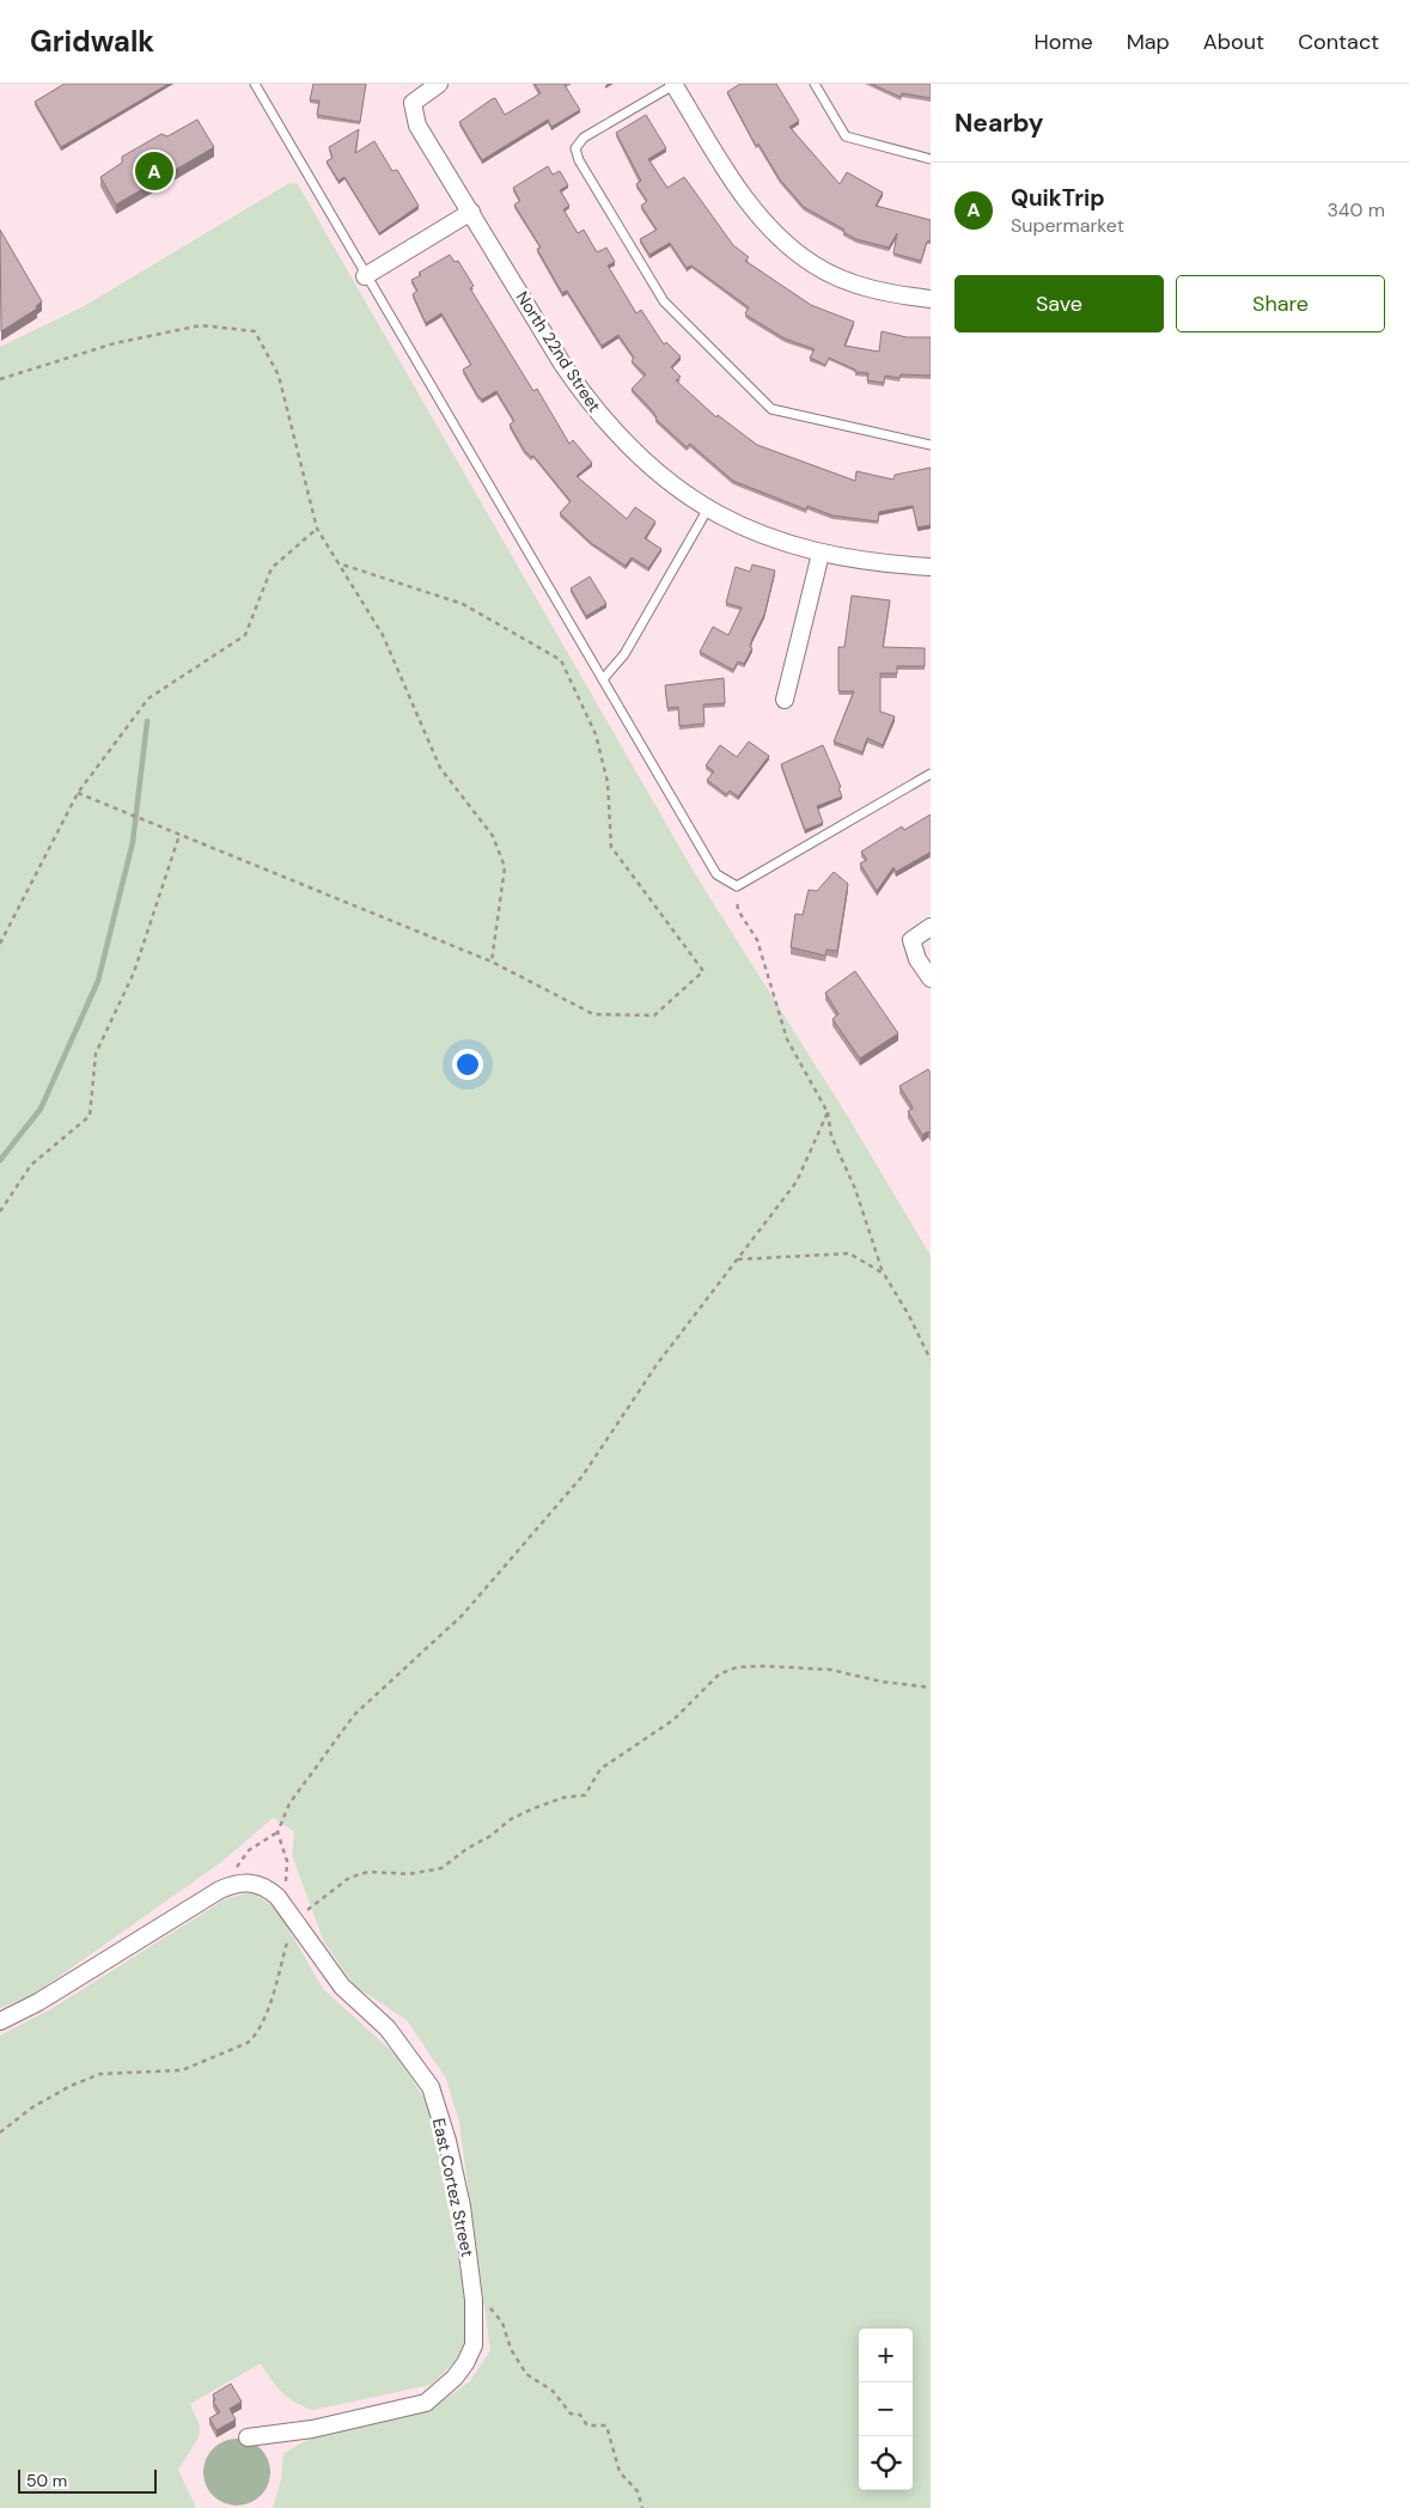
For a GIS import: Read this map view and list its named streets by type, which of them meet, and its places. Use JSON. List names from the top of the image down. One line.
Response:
{"streets":{"street":["North 22nd Street","East Cortez Street"]},"scale_bar":"50 m","page":{"header":"Gridwalk","nav":["Home","Map","About","Contact"],"heading":"Nearby","pins":"A","list":[{"mark":"A","name":"QuikTrip","note":"Supermarket","value":"340 m"}],"buttons":["Save","Share"],"map_buttons":["+","−"],"scale":"50 m"}}
